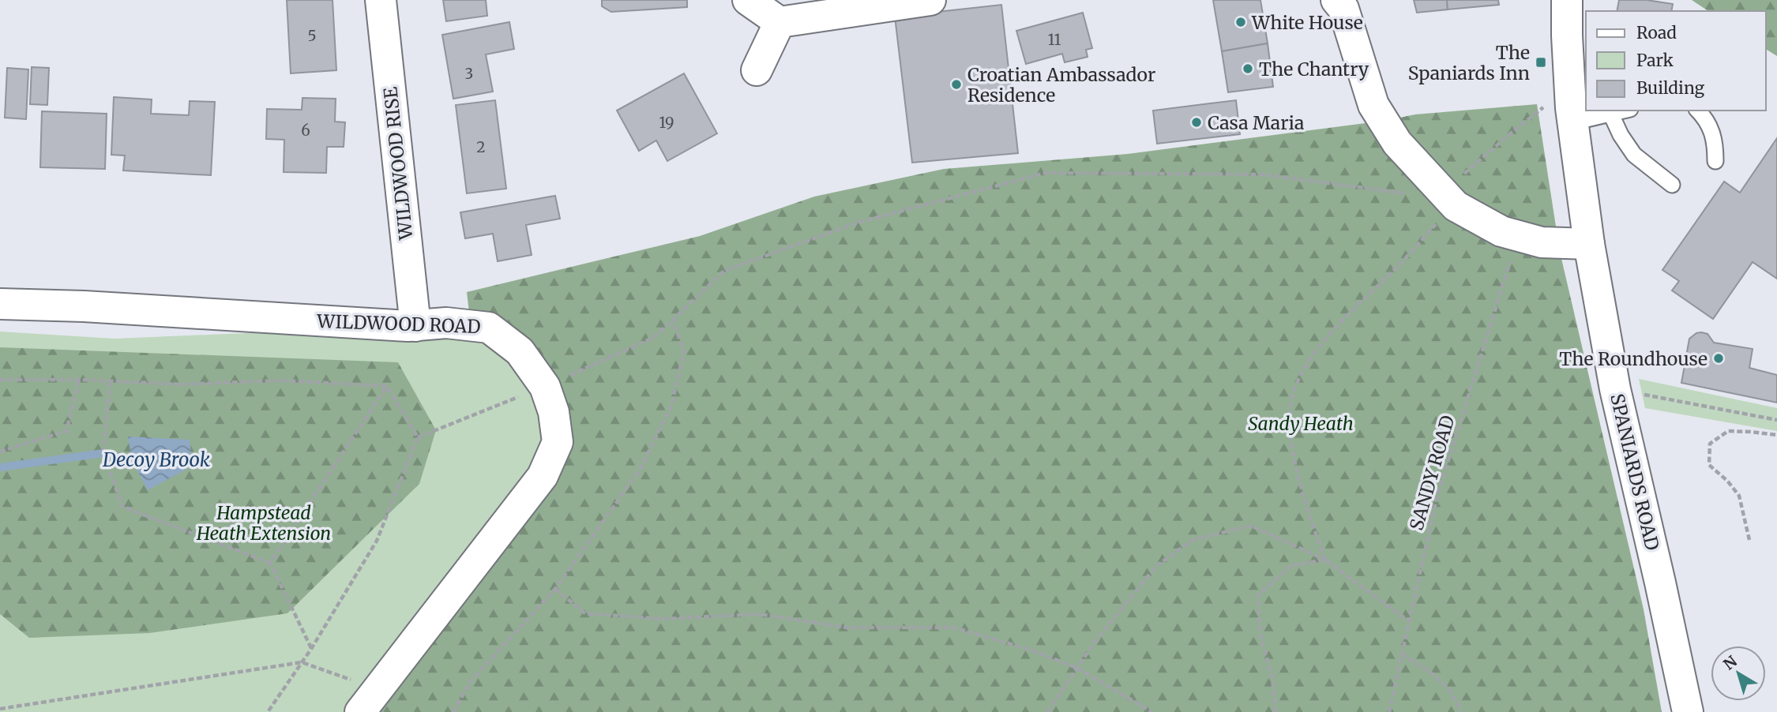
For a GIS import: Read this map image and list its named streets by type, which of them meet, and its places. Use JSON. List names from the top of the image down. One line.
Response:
{"streets":{"street":["WILDWOOD RISE","WILDWOOD ROAD","SPANIARDS ROAD"],"path":["SANDY ROAD"]},"crossings":[["WILDWOOD RISE","WILDWOOD ROAD"]],"water":["Decoy Brook"],"parks":["Sandy Heath","Hampstead Heath Extension"],"places":{"other":["White House","The Chantry","Croatian Ambassador Residence","Casa Maria","The Roundhouse"],"transit":["The Spaniards Inn"]},"house_numbers":["5","11","3","19","6","2"],"legend":["Road","Park","Building"],"north":"top left"}
